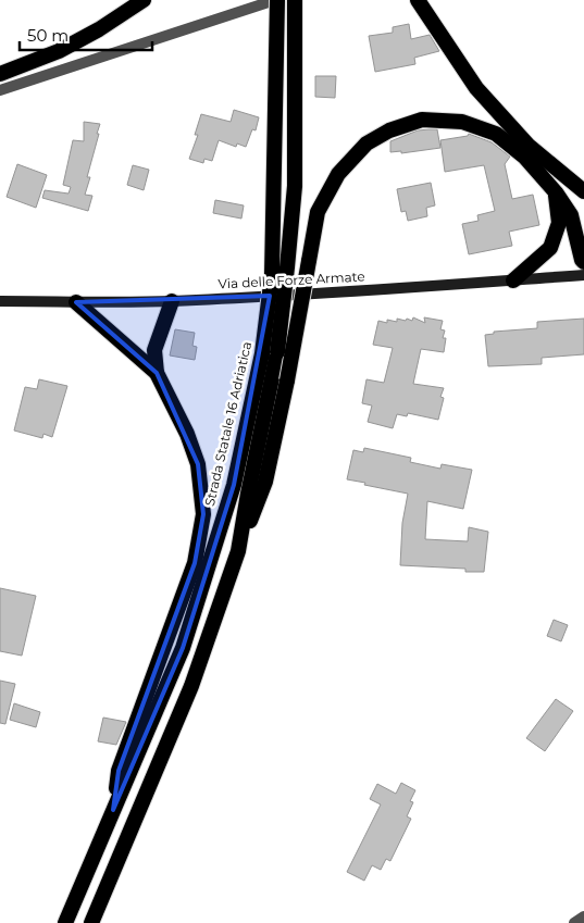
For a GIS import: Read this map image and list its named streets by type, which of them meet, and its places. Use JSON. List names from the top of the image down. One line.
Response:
{"streets":{"highway":["Strada Statale 16 Adriatica"],"main road":["Via delle Forze Armate"]},"scale_bar":"50 m"}
